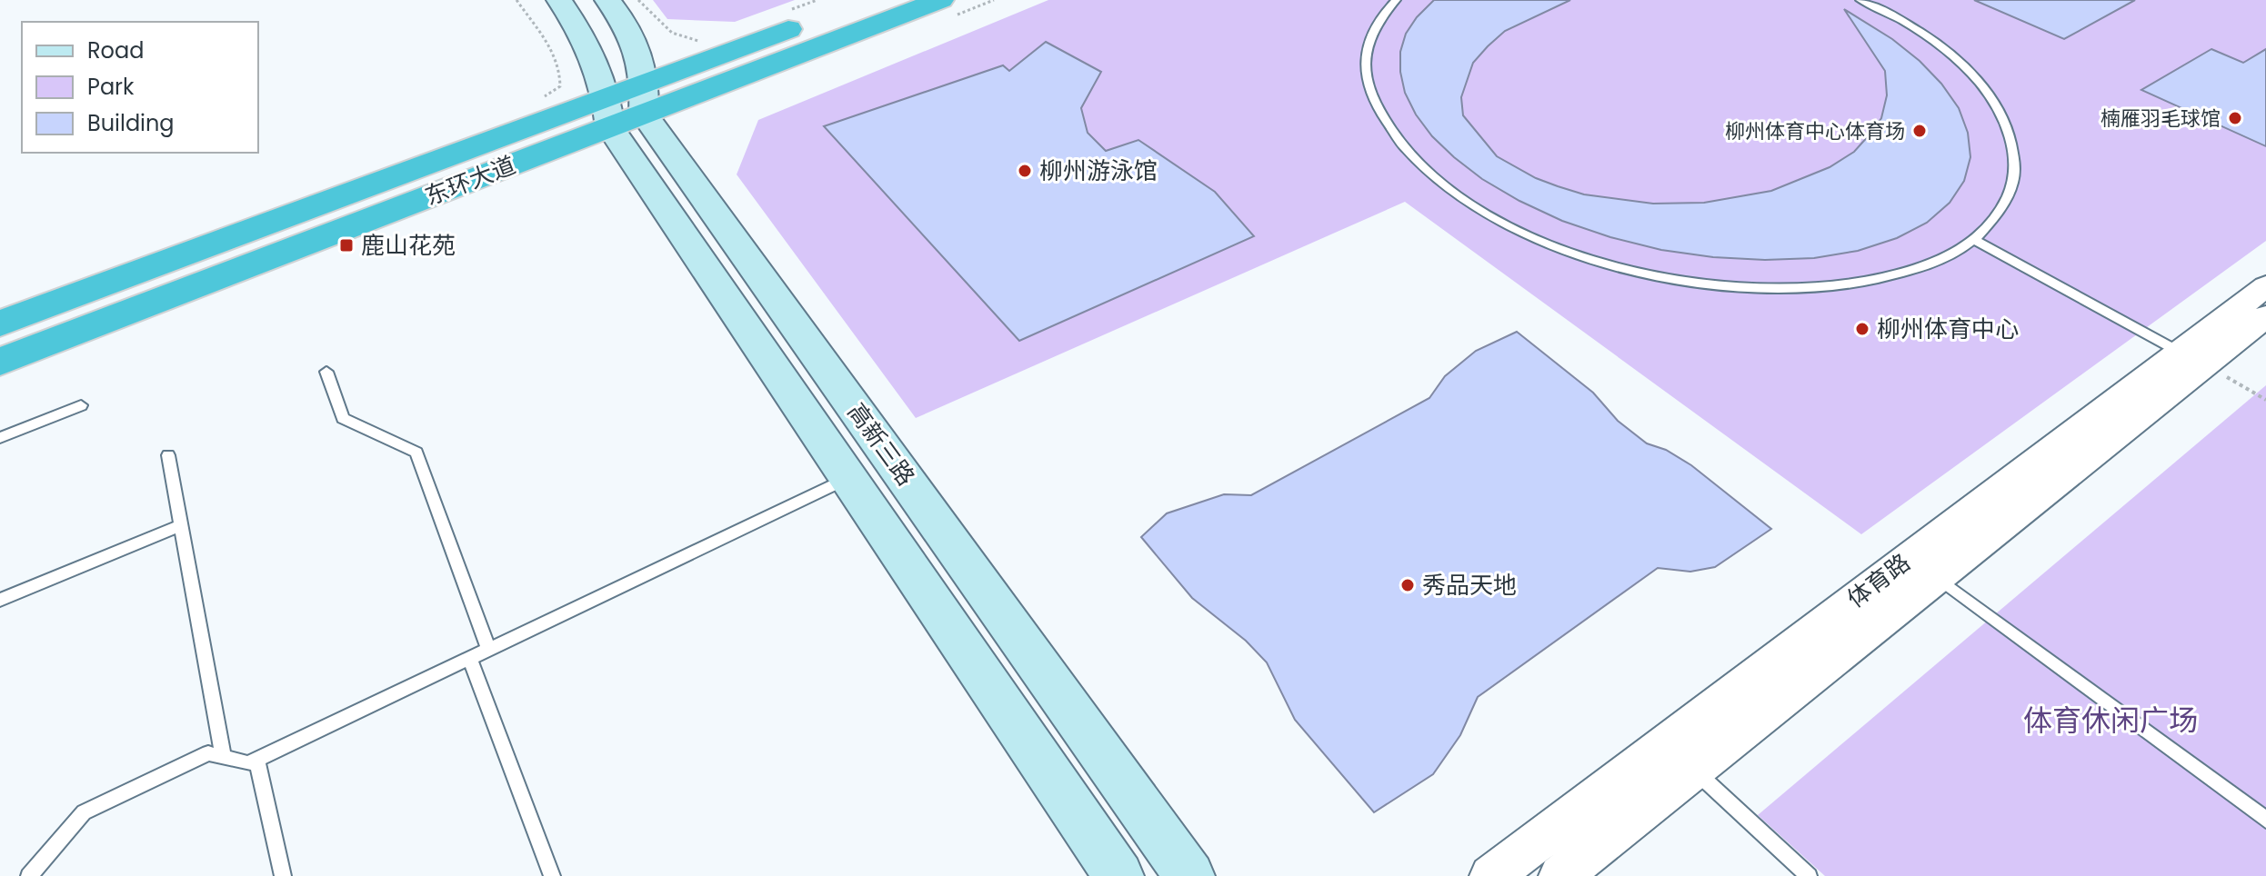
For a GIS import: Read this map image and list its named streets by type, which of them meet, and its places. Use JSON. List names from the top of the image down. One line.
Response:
{"streets":{"highway":["东环大道"],"main road":["高新三路"],"street":["体育路"]},"crossings":[["东环大道","高新三路"]],"parks":["体育休闲广场"],"places":{"other":["楠雁羽毛球馆","柳州体育中心体育场","柳州游泳馆","柳州体育中心","秀品天地"],"transit":["鹿山花苑"]},"legend":["Road","Park","Building"]}
